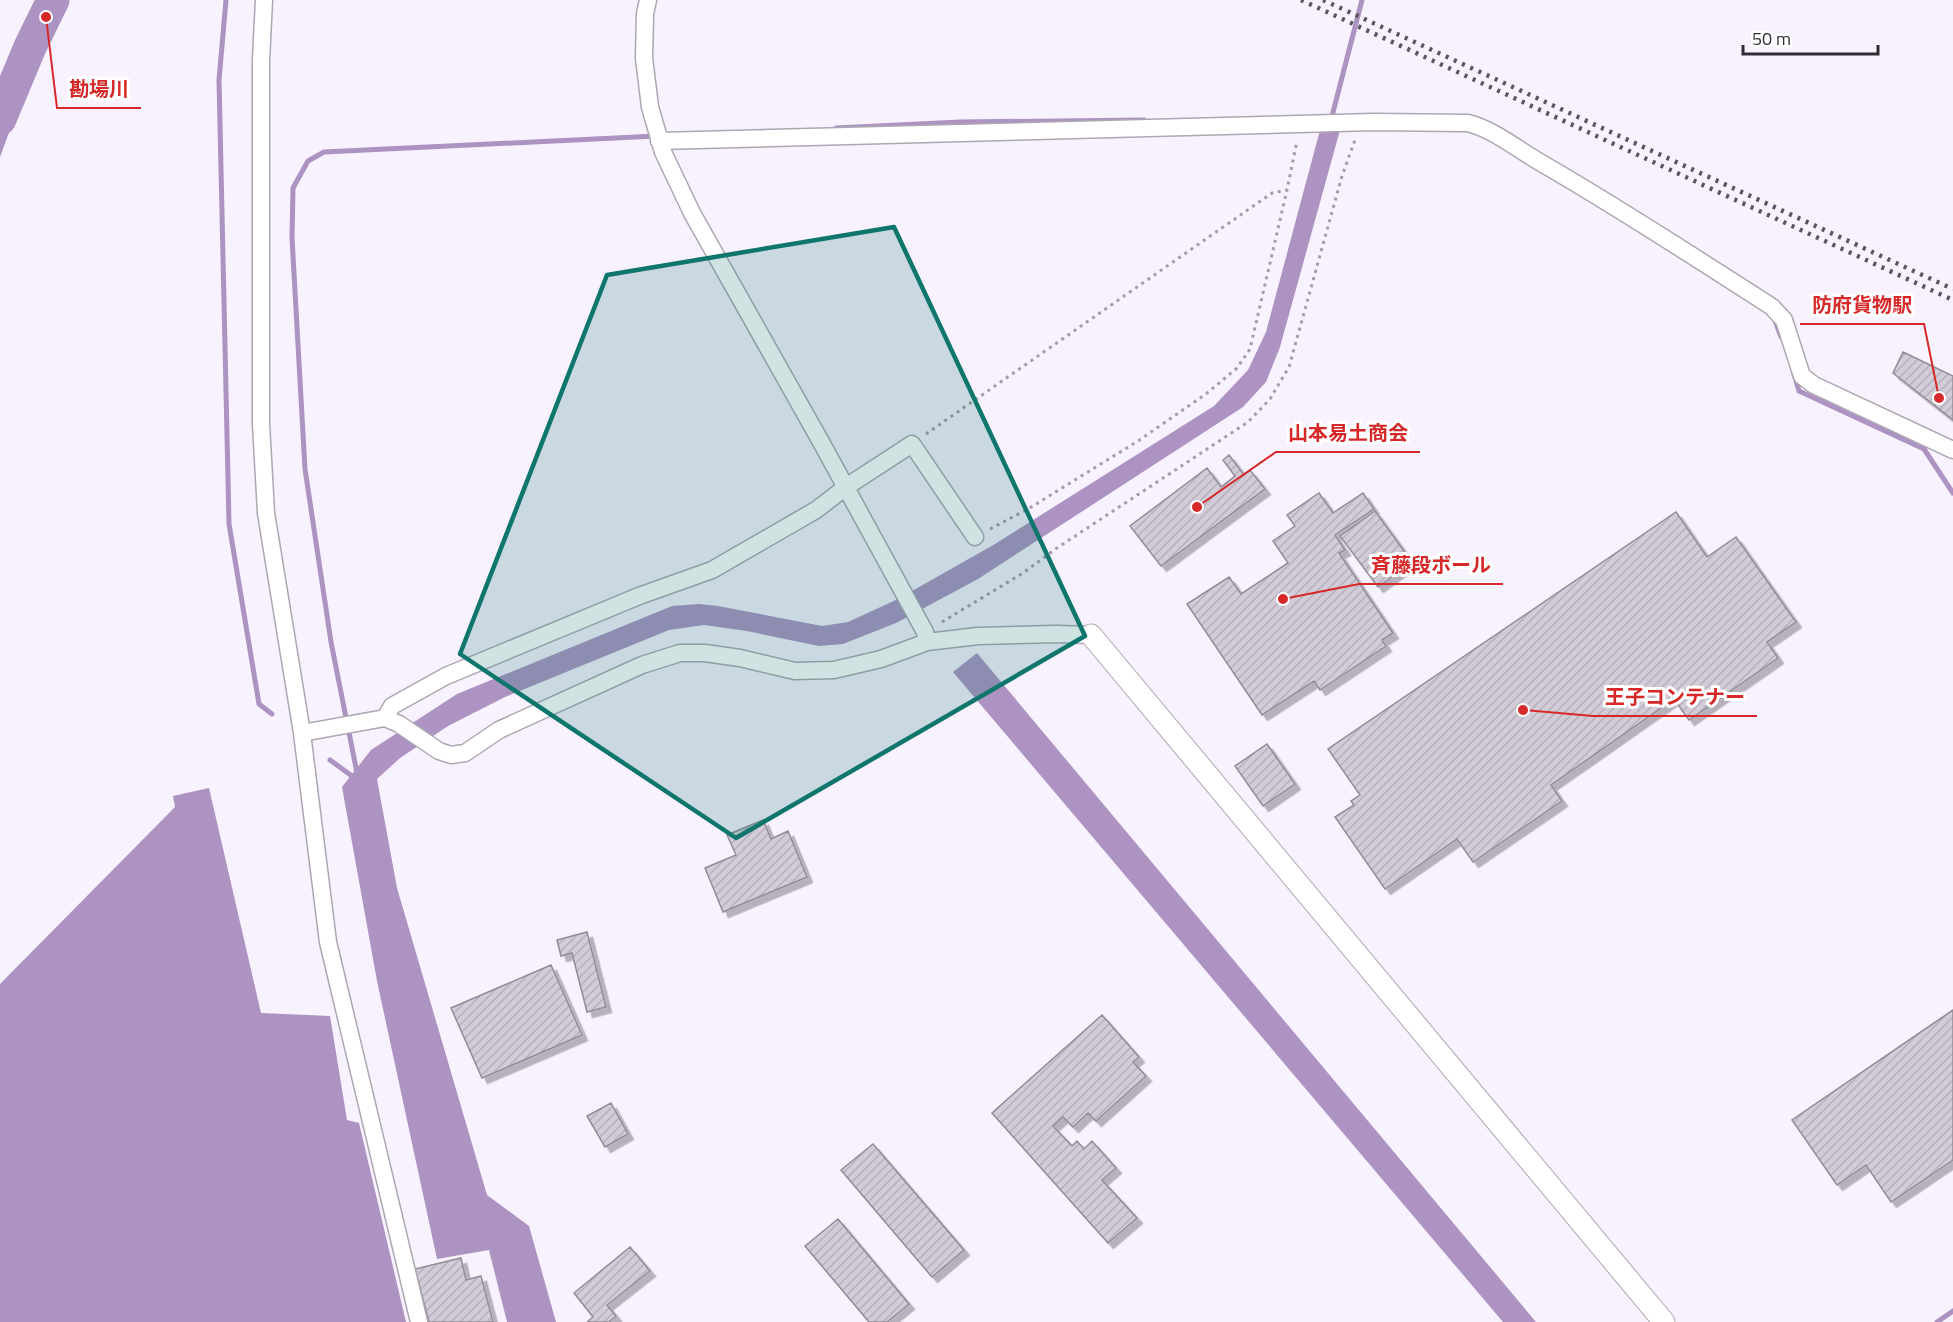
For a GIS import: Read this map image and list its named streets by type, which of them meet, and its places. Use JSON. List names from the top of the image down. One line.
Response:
{"places":["勘場川","防府貨物駅","山本易土商会","斉藤段ボール","王子コンテナー"],"scale_bar":"50 m"}
